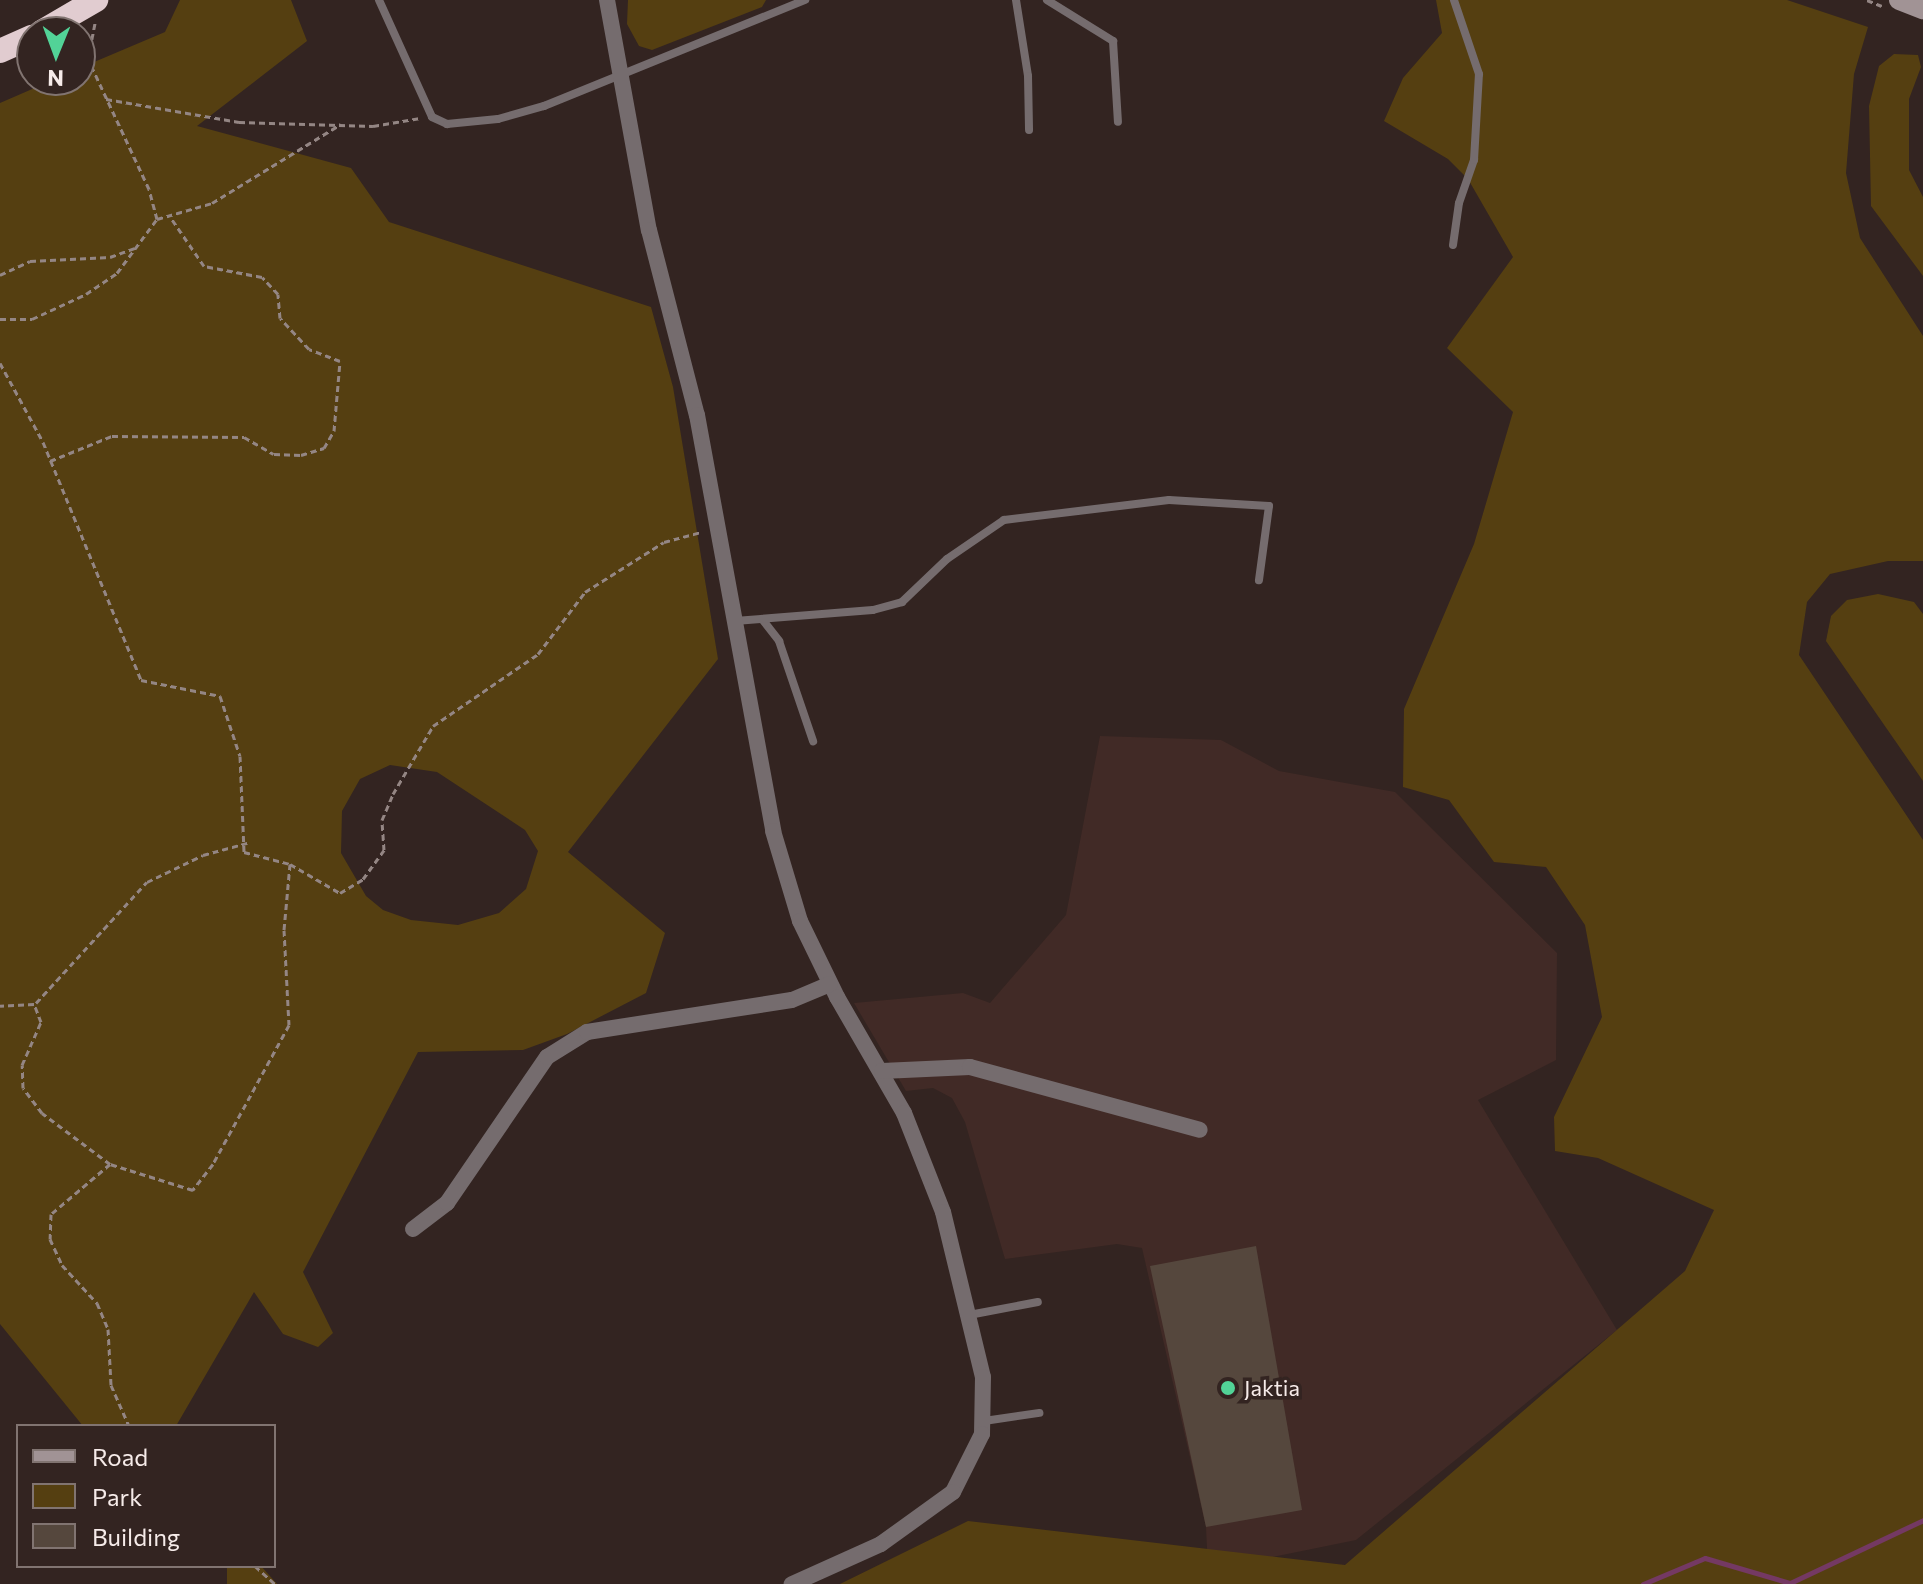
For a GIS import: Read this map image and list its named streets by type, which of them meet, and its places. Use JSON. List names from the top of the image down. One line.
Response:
{"places":["Jaktia"],"legend":["Road","Park","Building"],"north":"bottom"}
